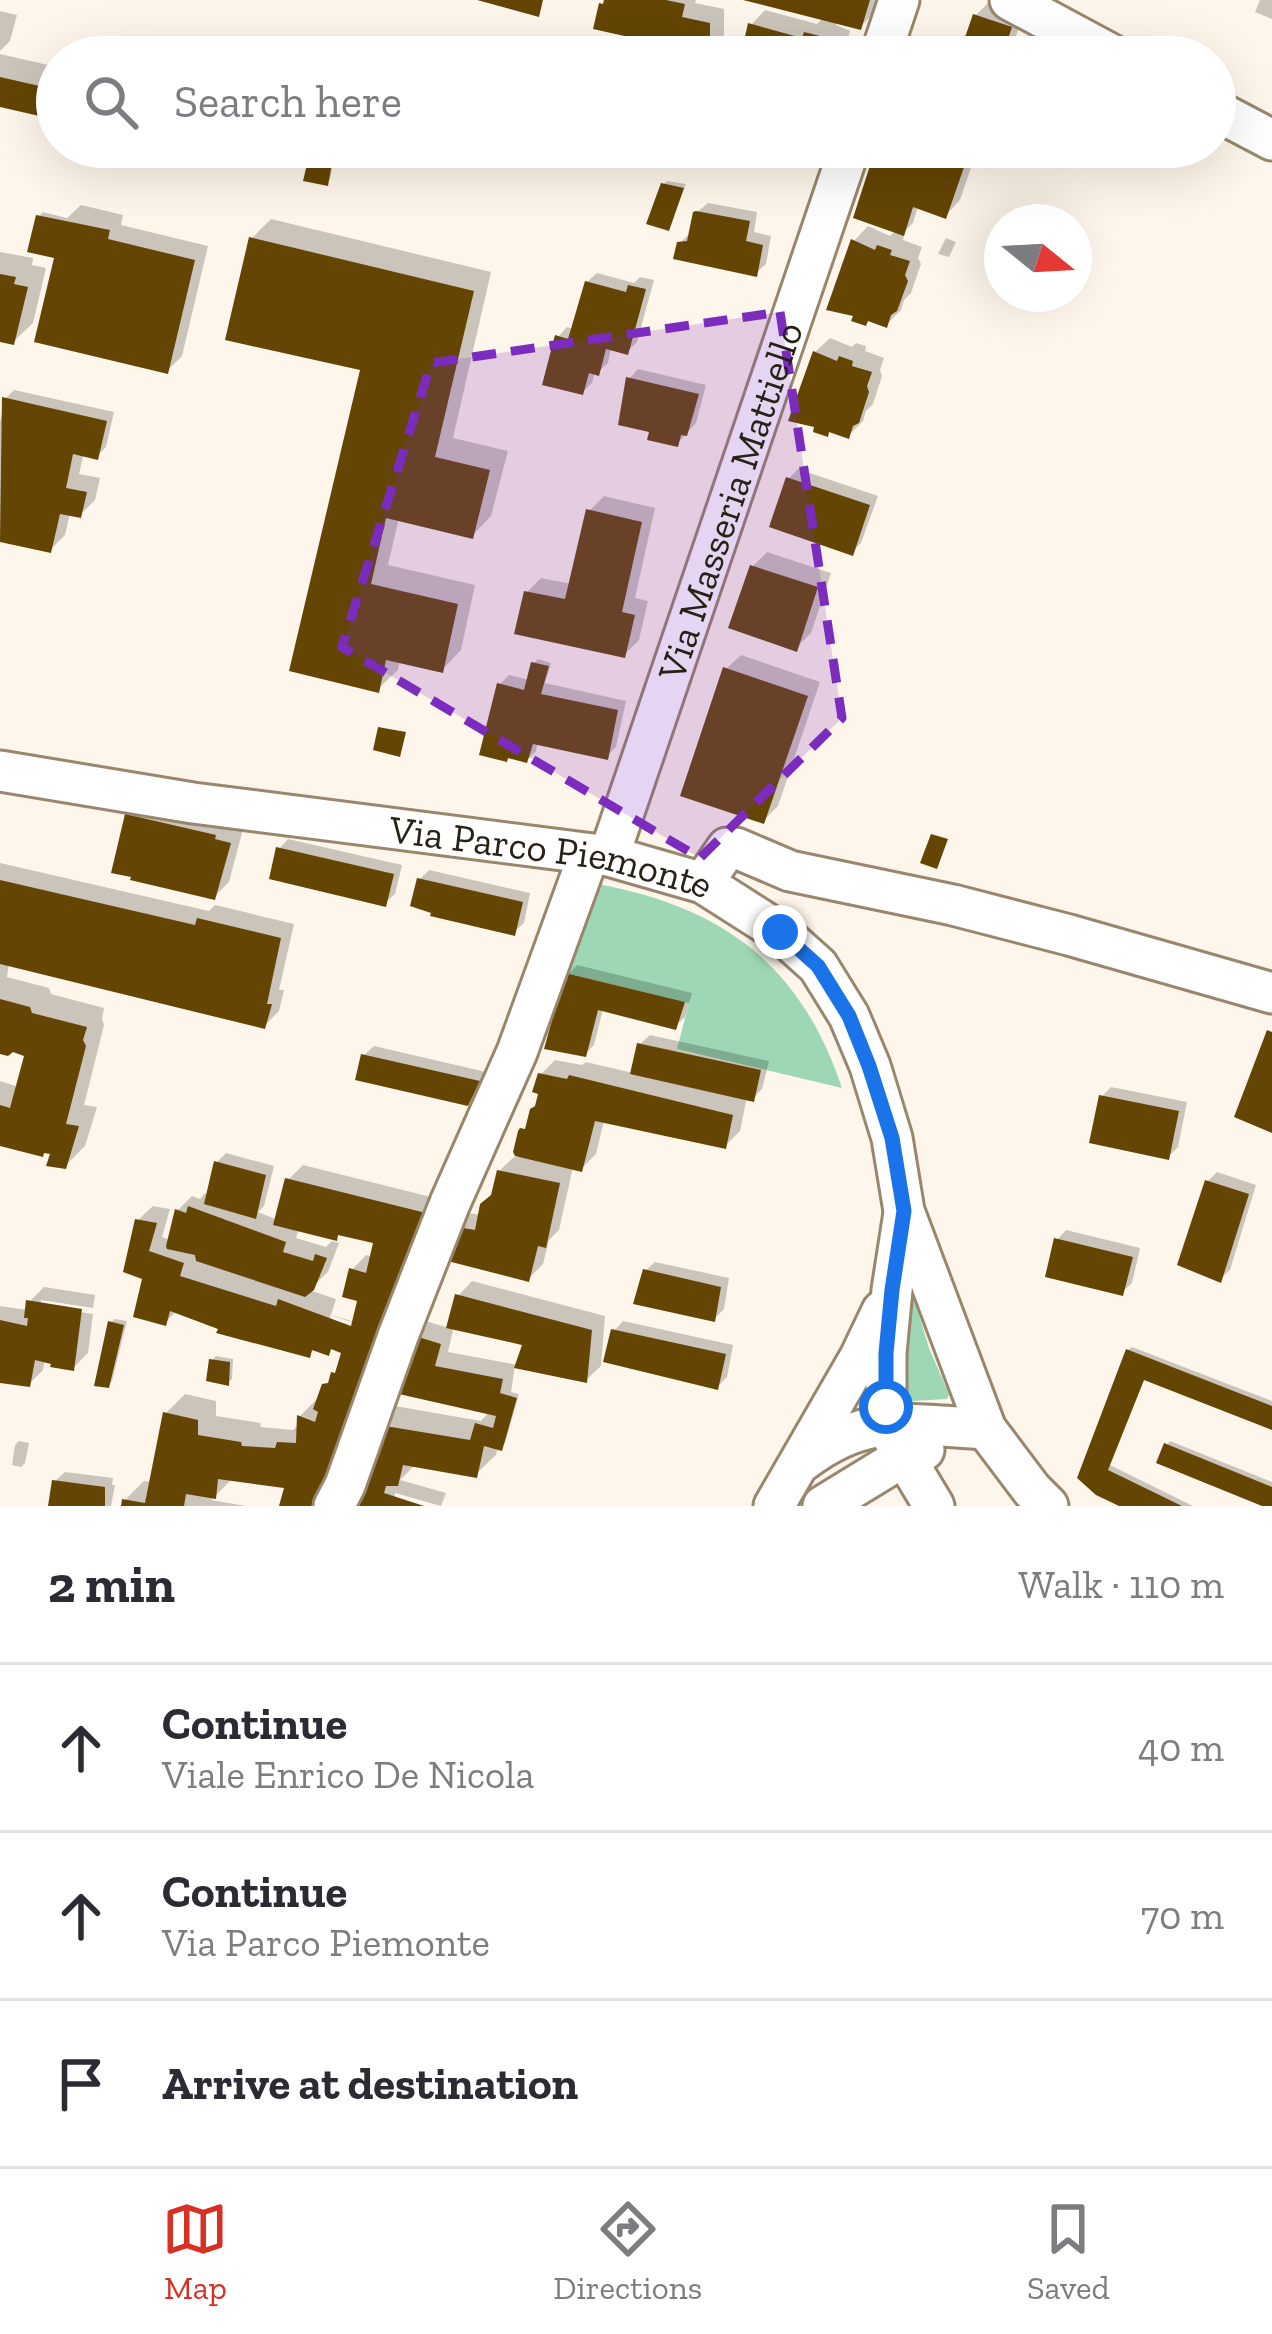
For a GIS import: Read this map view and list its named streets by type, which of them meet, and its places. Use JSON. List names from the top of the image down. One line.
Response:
{"streets":{"street":["Via Masseria Mattiello","Via Parco Piemonte"]},"crossings":[["Via Masseria Mattiello","Via Parco Piemonte"]],"north":"right","page":{"search":"Search here","heading":["2 min","Walk · 110 m"],"list":[["Continue","Viale Enrico De Nicola","40 m"],["Continue","Via Parco Piemonte","70 m"],"Arrive at destination"],"nav":["Map","Directions","Saved"]}}
